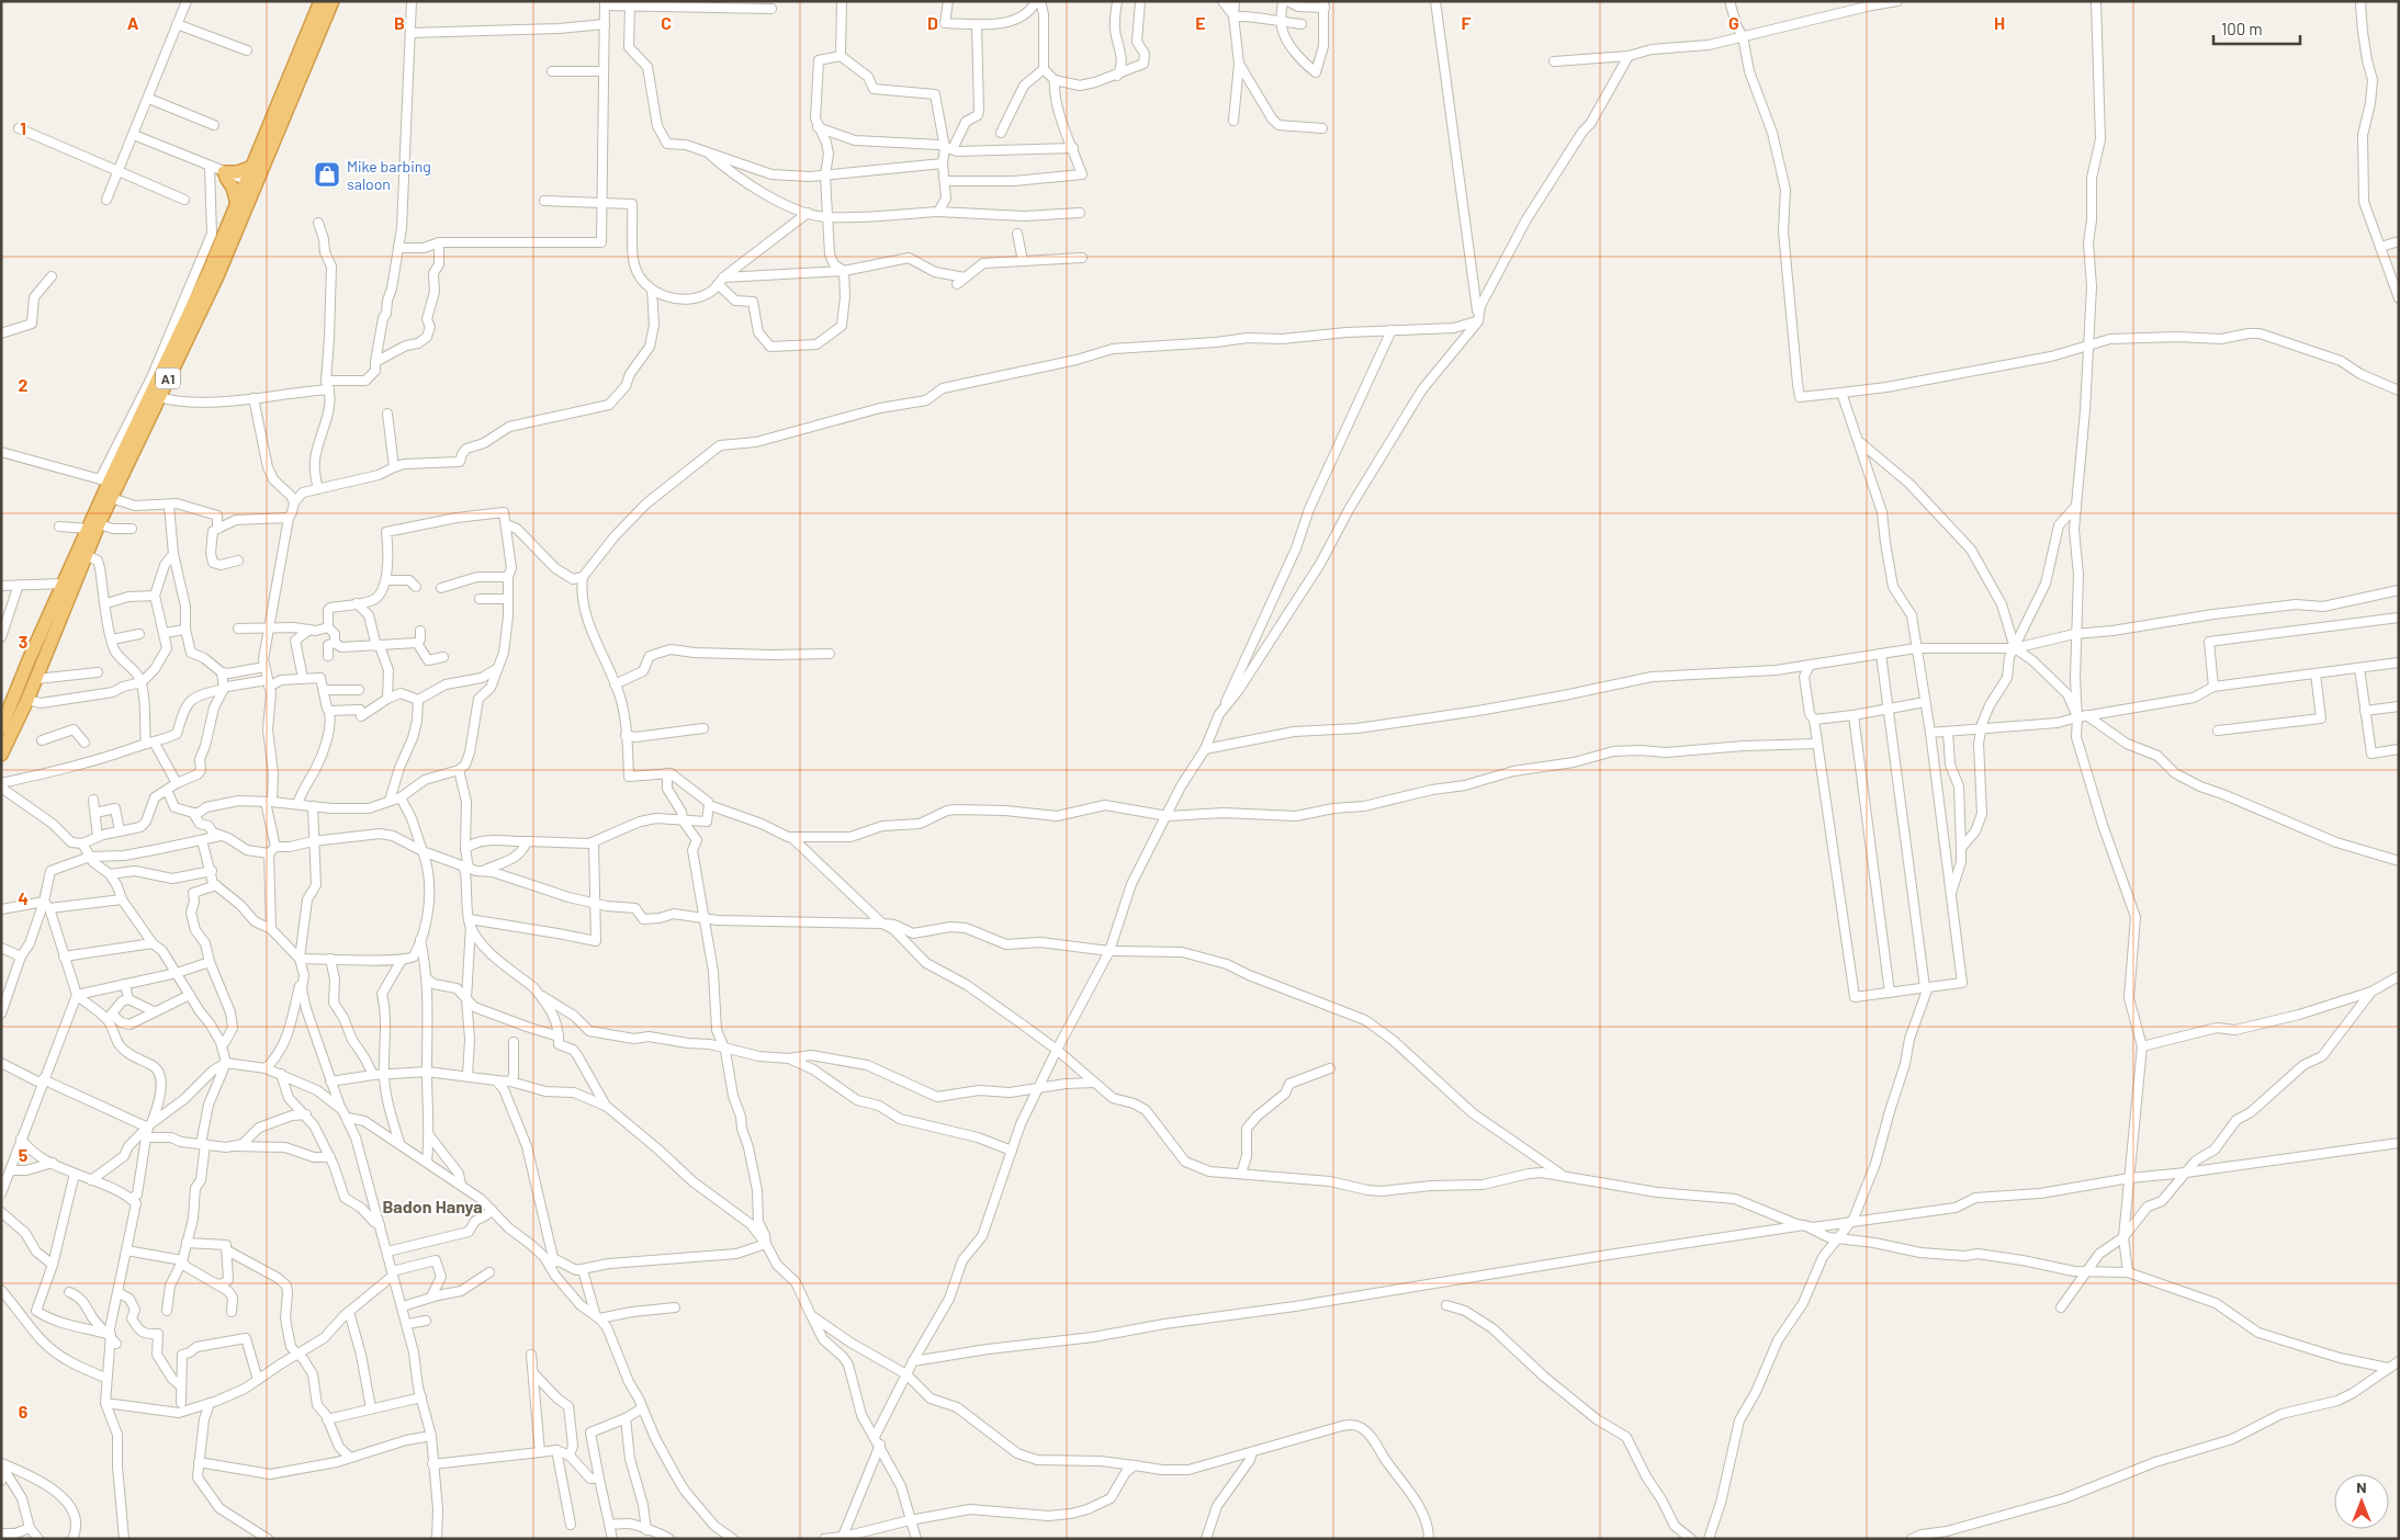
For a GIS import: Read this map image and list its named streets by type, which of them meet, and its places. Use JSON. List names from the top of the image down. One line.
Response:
{"streets":{"highway":["A1"]},"districts":["Badon Hanya"],"places":{"shop":["Mike barbing saloon"]},"scale_bar":"100 m","north":"top","grid":{"columns":["A","B","C","D","E","F","G","H"],"rows":["1","2","3","4","5","6"]}}
